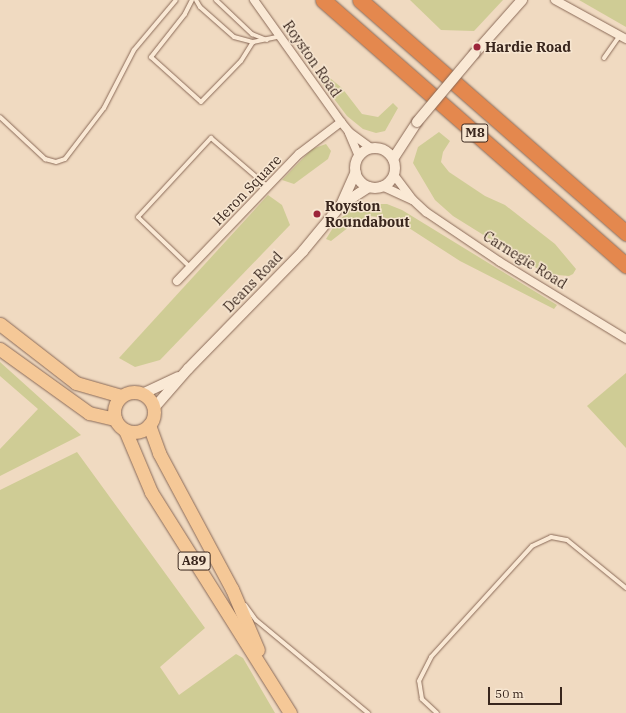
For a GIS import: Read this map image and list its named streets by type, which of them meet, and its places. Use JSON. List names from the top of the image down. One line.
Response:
{"streets":{"highway":["M8"],"main road":["A89"],"street":["Royston Road","Heron Square","Carnegie Road","Deans Road"]},"crossings":[["Royston Road","Heron Square"],["Royston Road","Carnegie Road"],["Royston Road","Deans Road"],["Carnegie Road","Deans Road"],["Deans Road","A89"]],"places":["Hardie Road","Royston Roundabout"],"scale_bar":"50 m"}
